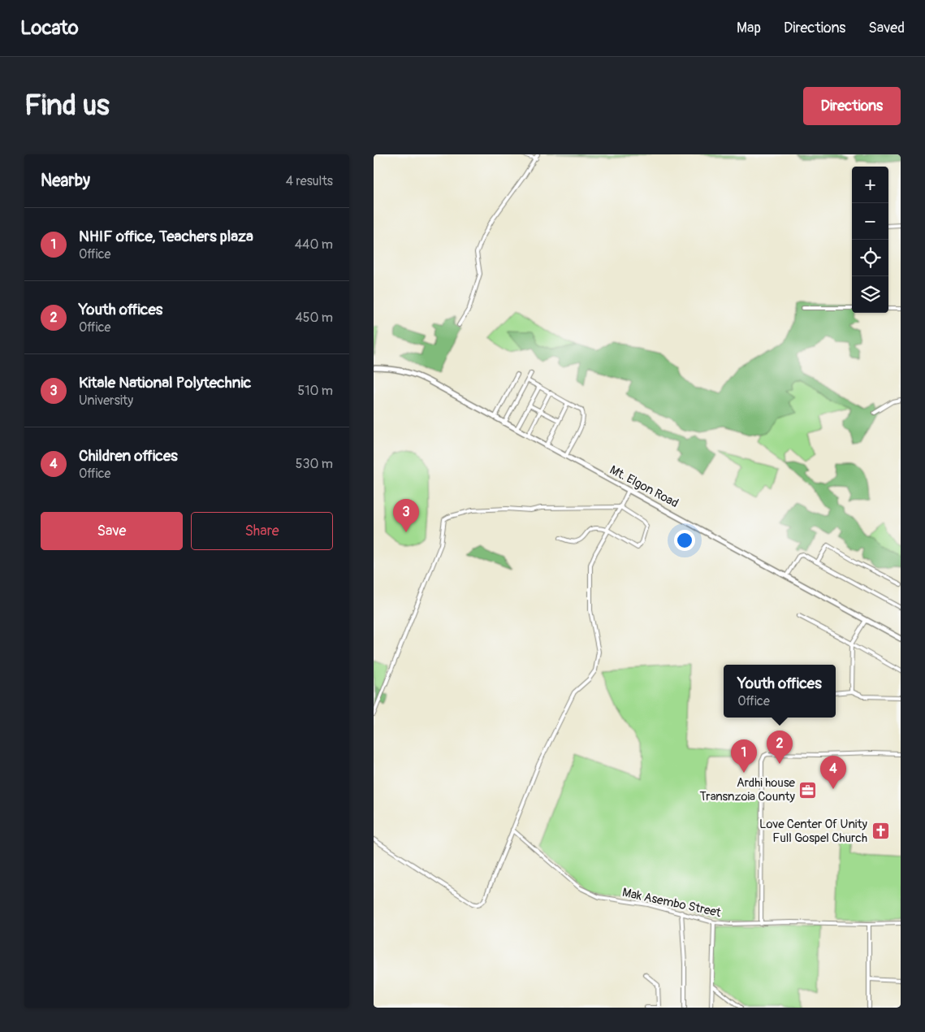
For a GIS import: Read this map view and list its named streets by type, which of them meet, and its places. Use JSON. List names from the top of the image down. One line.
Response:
{"streets":{"street":["Mt. Elgon Road","Mak Asembo Street"]},"places":{"office":["Ardhi house Transnzoia County"],"church":["Love Center Of Unity Full Gospel Church"]},"page":{"header":"Locato","nav":["Map","Directions","Saved"],"buttons":["Directions",["Save","Share"]],"title":"Find us","heading":["Nearby","4 results"],"map_buttons":["+","−"],"list":[{"mark":"1","name":"NHIF office, Teachers plaza","note":"Office","value":"440 m"},{"mark":"2","name":"Youth offices","note":"Office","value":"450 m"},{"mark":"3","name":"Kitale National Polytechnic","note":"University","value":"510 m"},{"mark":"4","name":"Children offices","note":"Office","value":"530 m"}],"pins":["3","2","1","4"],"popup":["Youth offices","Office"]}}
